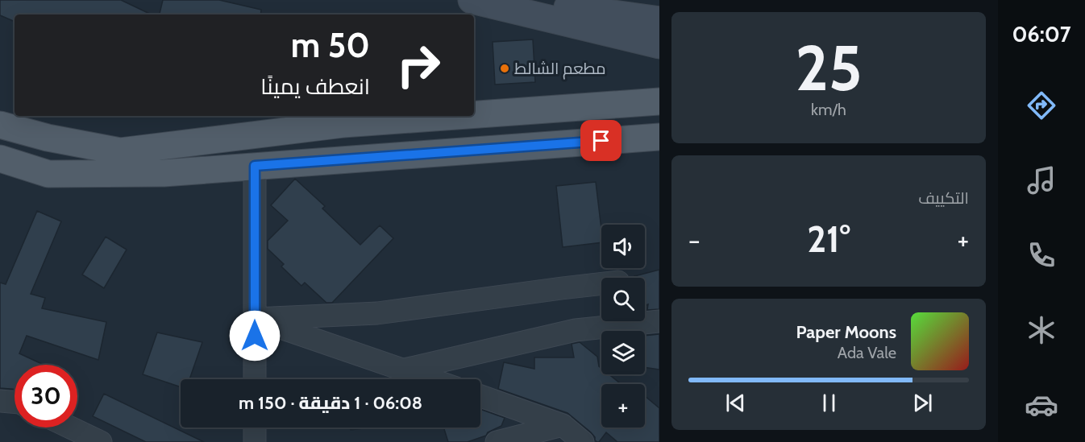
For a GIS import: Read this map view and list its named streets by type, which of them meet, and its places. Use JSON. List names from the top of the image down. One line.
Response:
{"places":["مطعم الشالط"],"page":{"tabs":"06:07","tile":[["25","km/h"],"التكييف"],"turn":["50 m","انعطف يمينًا"],"heat":["−","21°","+"],"map_buttons":"+","song":["Paper Moons","Ada Vale"],"limit":"30","trip":"06:08 · 1 دقيقة · 150 m"}}
